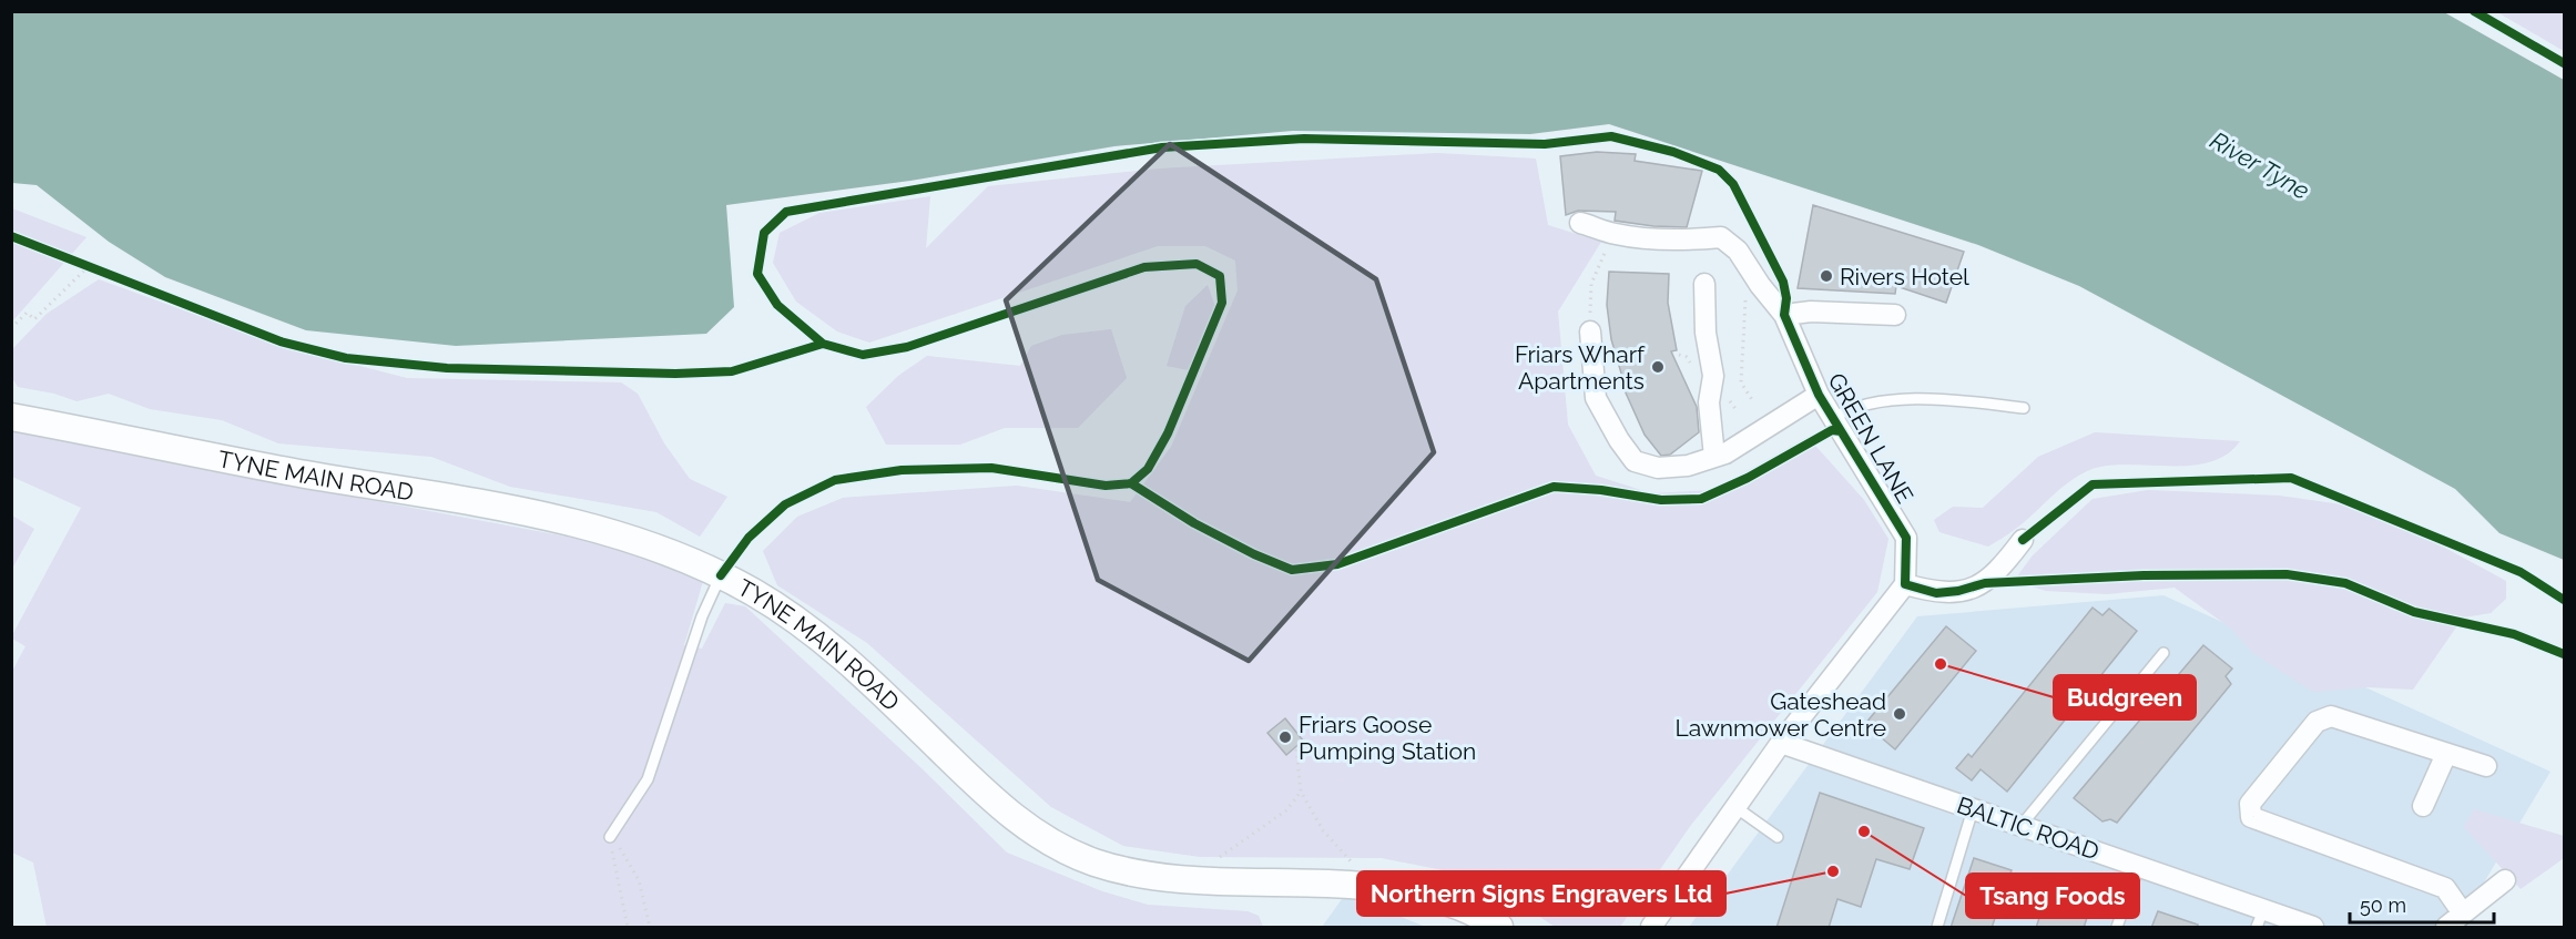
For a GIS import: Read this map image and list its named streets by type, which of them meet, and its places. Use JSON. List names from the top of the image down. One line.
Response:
{"streets":{"street":["GREEN LANE","TYNE MAIN ROAD","BALTIC ROAD"]},"water":["River Tyne"],"places":["Rivers Hotel","Friars Wharf Apartments","Budgreen","Gateshead Lawnmower Centre","Friars Goose Pumping Station","Tsang Foods","Northern Signs Engravers Ltd"],"scale_bar":"50 m"}
